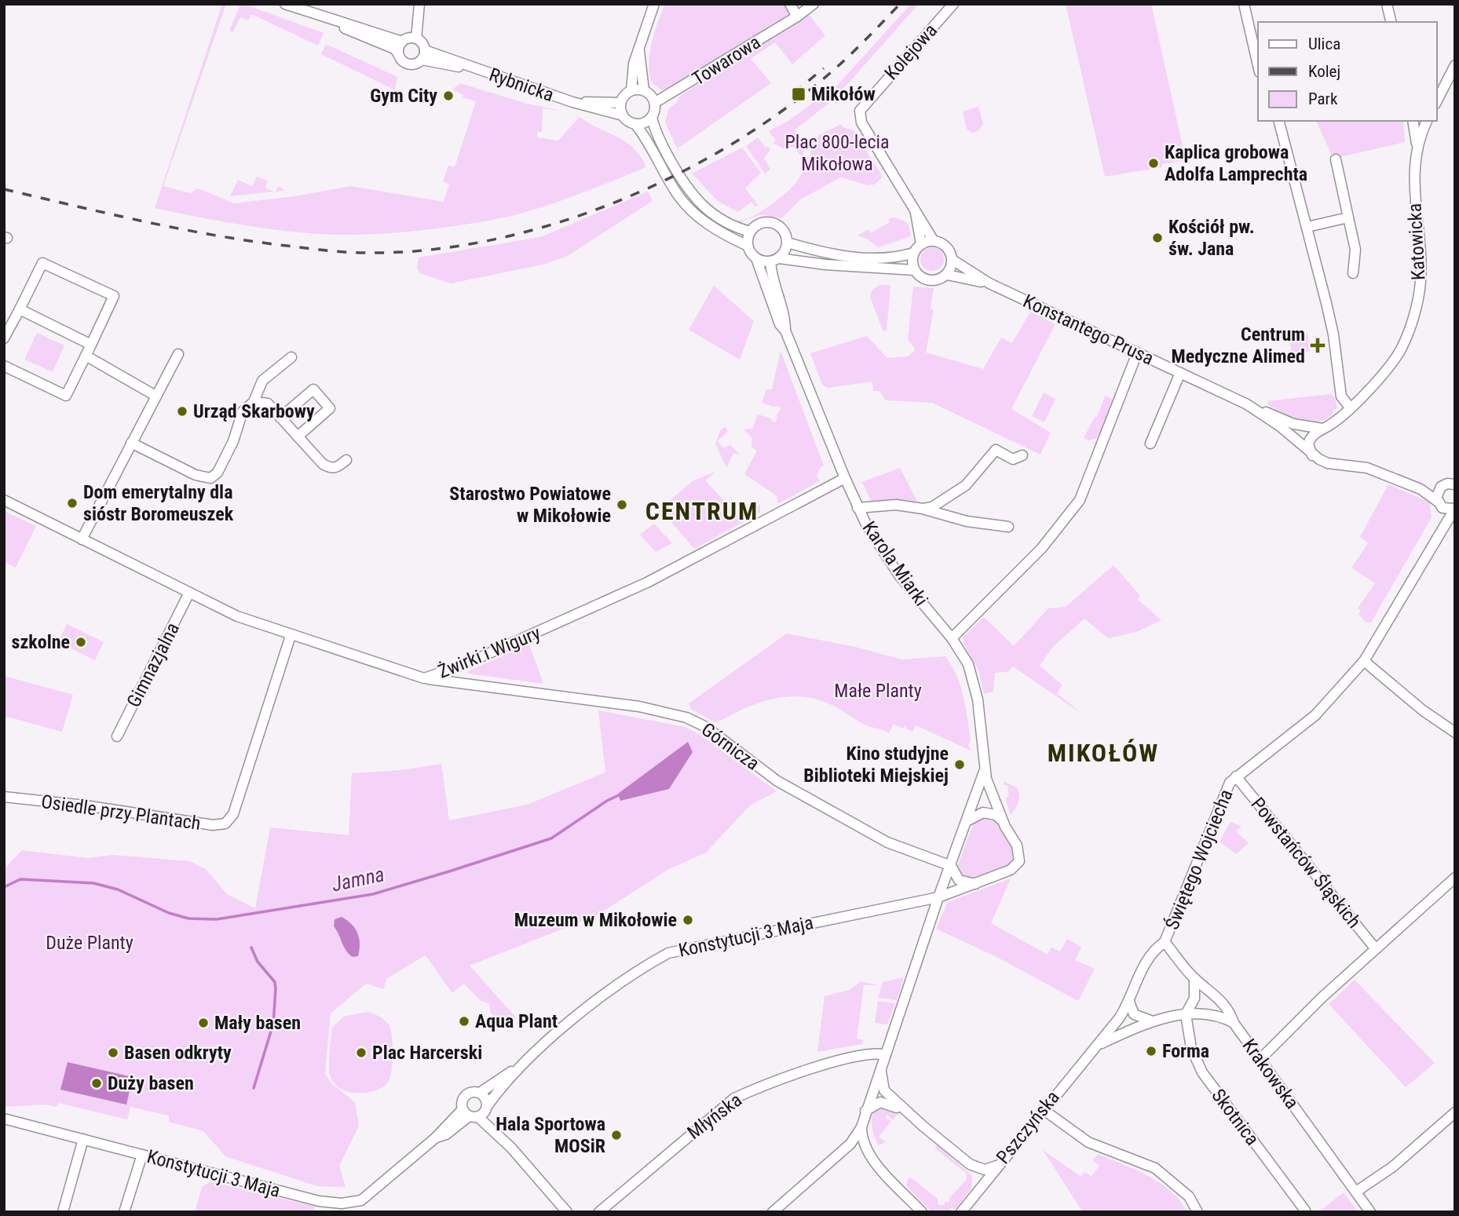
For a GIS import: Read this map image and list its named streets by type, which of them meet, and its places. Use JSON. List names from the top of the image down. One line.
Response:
{"streets":{"street":["Kolejowa","Towarowa","Rybnicka","Katowicka","Konstantego Prusa","Karola Miarki","Żwirki i Wigury","Gimnazjalna","Górnicza","Osiedle przy Plantach","Świętego Wojciecha","Powstańców Śląskich","Konstytucji 3 Maja","Krakowska","Młyńska","Skotnica","Pszczyńska"]},"crossings":[["Kolejowa","Konstantego Prusa"],["Towarowa","Rybnicka"],["Katowicka","Konstantego Prusa"],["Karola Miarki","Żwirki i Wigury"],["Karola Miarki","Górnicza"],["Karola Miarki","Konstytucji 3 Maja"],["Żwirki i Wigury","Gimnazjalna"],["Żwirki i Wigury","Górnicza"],["Żwirki i Wigury","Osiedle przy Plantach"],["Górnicza","Konstytucji 3 Maja"],["Świętego Wojciecha","Powstańców Śląskich"],["Świętego Wojciecha","Krakowska"],["Świętego Wojciecha","Skotnica"],["Świętego Wojciecha","Pszczyńska"],["Krakowska","Skotnica"],["Krakowska","Pszczyńska"],["Skotnica","Pszczyńska"]],"districts":["CENTRUM","MIKOŁÓW"],"water":["Jamna"],"parks":["Plac 800-lecia Mikołowa","Małe Planty","Duże Planty"],"places":{"transit":["Mikołów"],"other":["Gym City","Kaplica grobowa Adolfa Lamprechta","Kościół pw. św. Jana","Urząd Skarbowy","Dom emerytalny dla sióstr Boromeuszek","Starostwo Powiatowe w Mikołowie","szkolne","Kino studyjne Biblioteki Miejskiej","Muzeum w Mikołowie","Aqua Plant","Mały basen","Forma","Basen odkryty","Plac Harcerski","Duży basen","Hala Sportowa MOSiR"],"health":["Centrum Medyczne Alimed"]},"legend":["Ulica","Kolej","Park"]}
